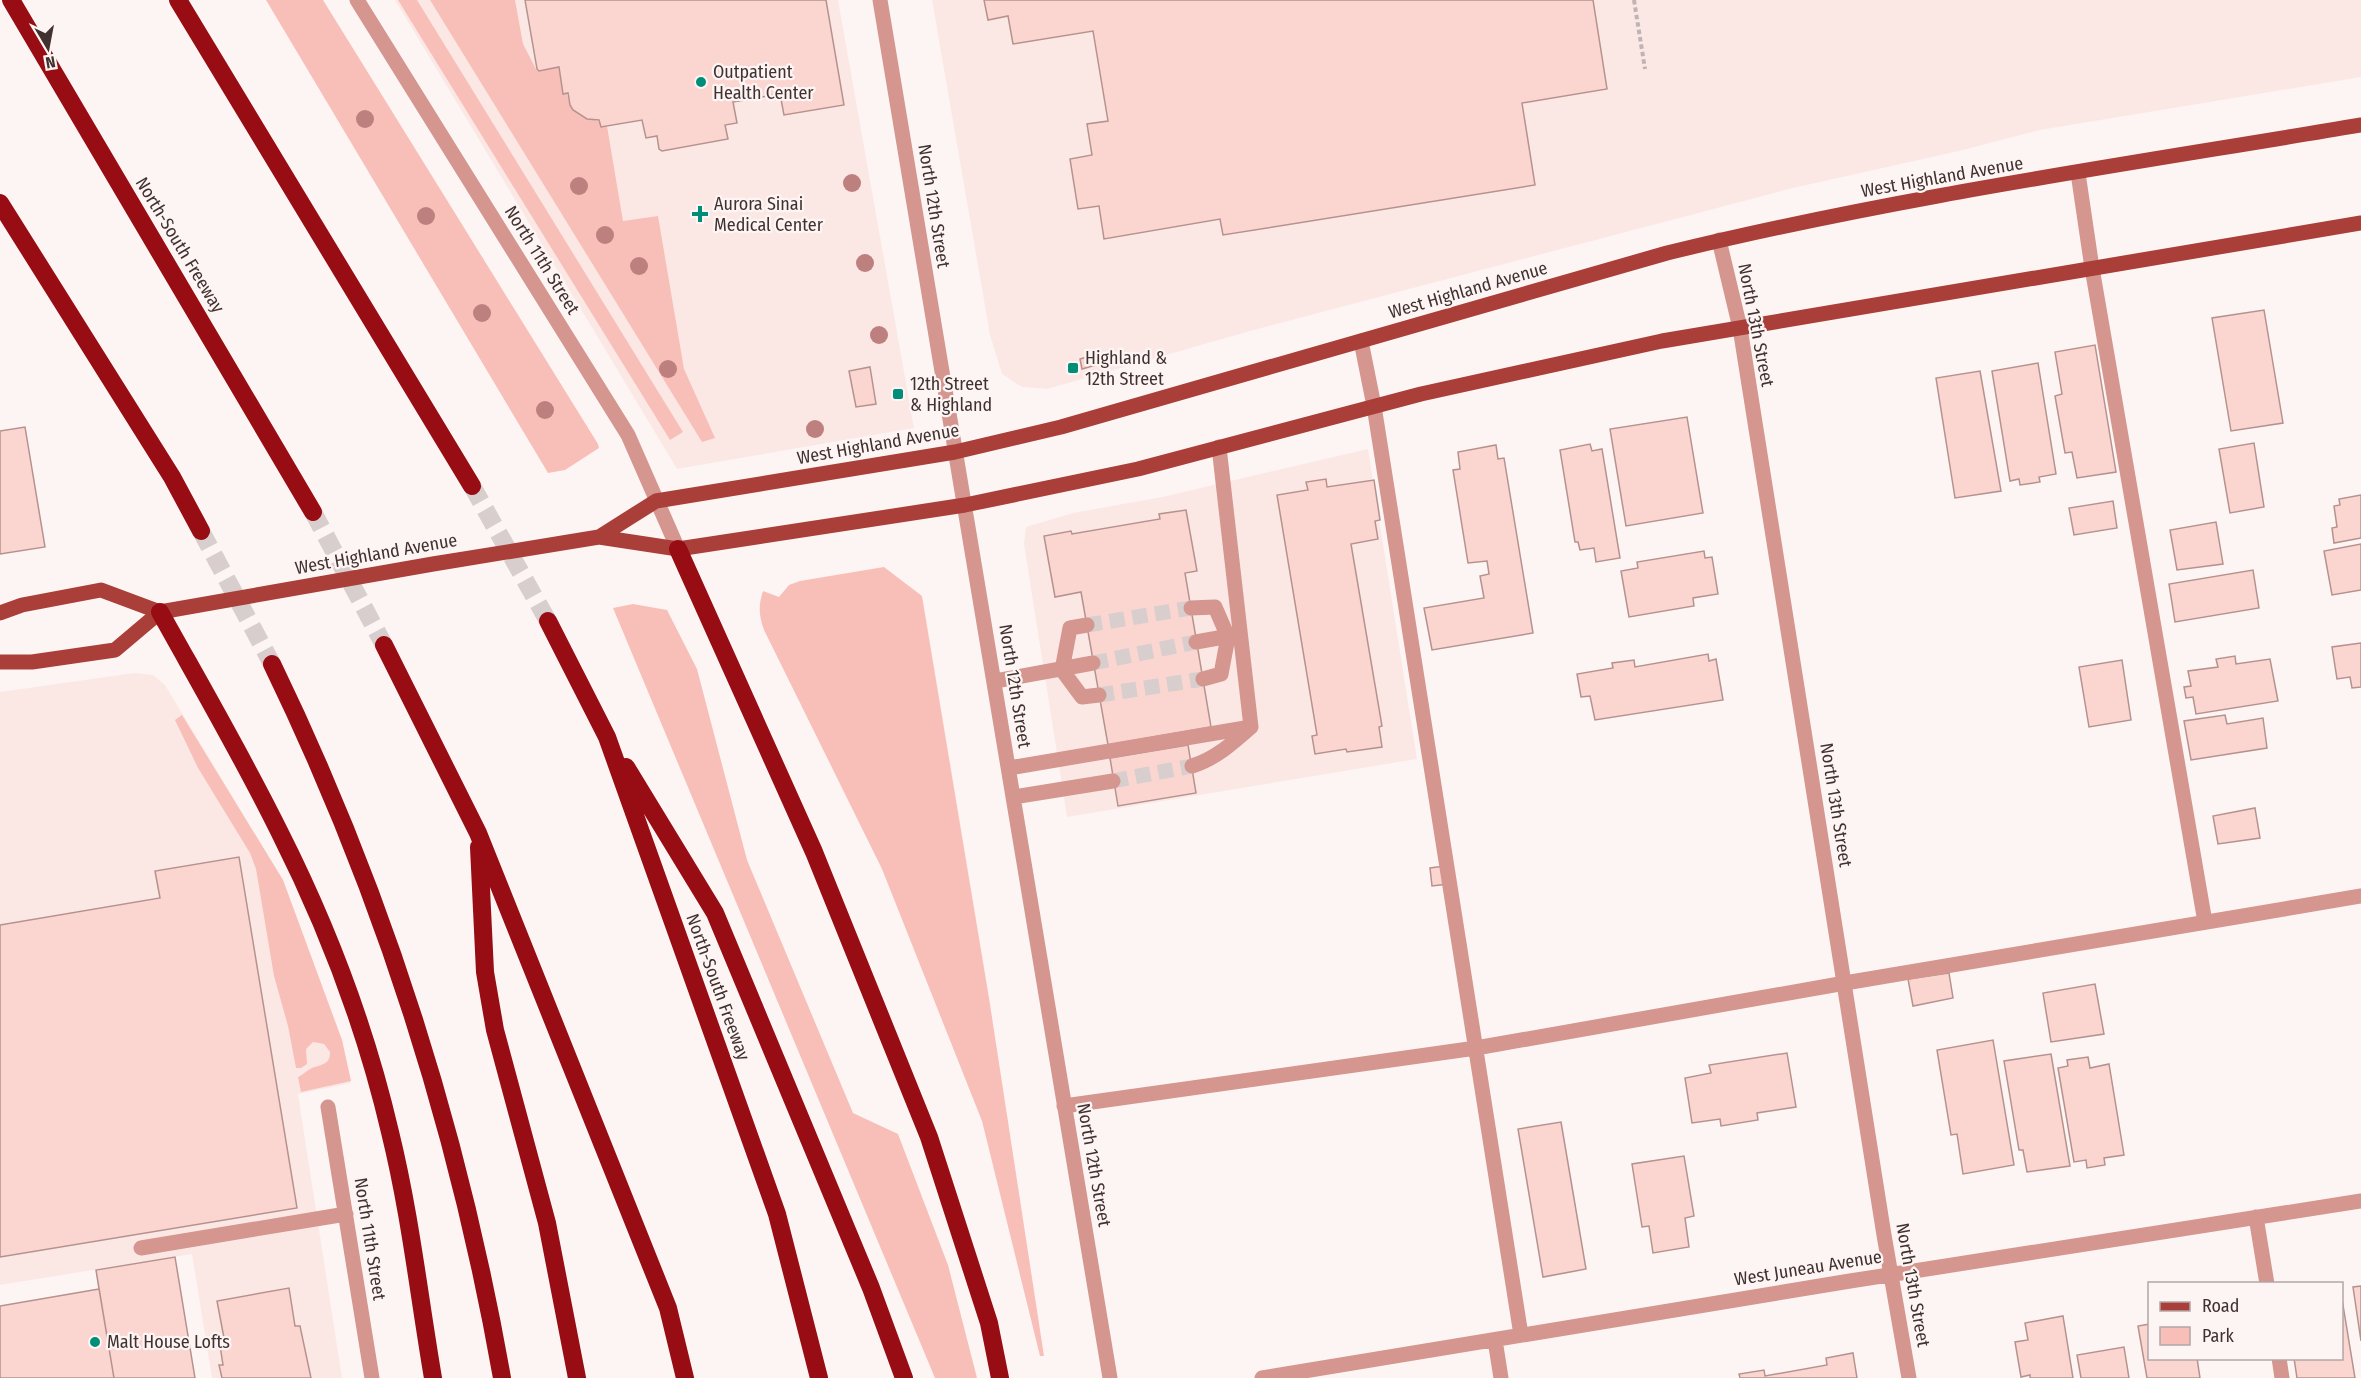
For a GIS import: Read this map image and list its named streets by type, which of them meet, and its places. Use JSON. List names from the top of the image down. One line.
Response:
{"streets":{"highway":["North-South Freeway"],"main road":["West Highland Avenue"],"street":["North 12th Street","North 11th Street","North 13th Street","West Juneau Avenue"]},"crossings":[["West Highland Avenue","North 12th Street"],["West Highland Avenue","North 11th Street"],["West Highland Avenue","North 13th Street"],["North 13th Street","West Juneau Avenue"]],"places":{"other":["Outpatient Health Center","Malt House Lofts"],"health":["Aurora Sinai Medical Center"],"transit":["Highland & 12th Street","12th Street & Highland"]},"legend":["Road","Park"],"north":"bottom"}
